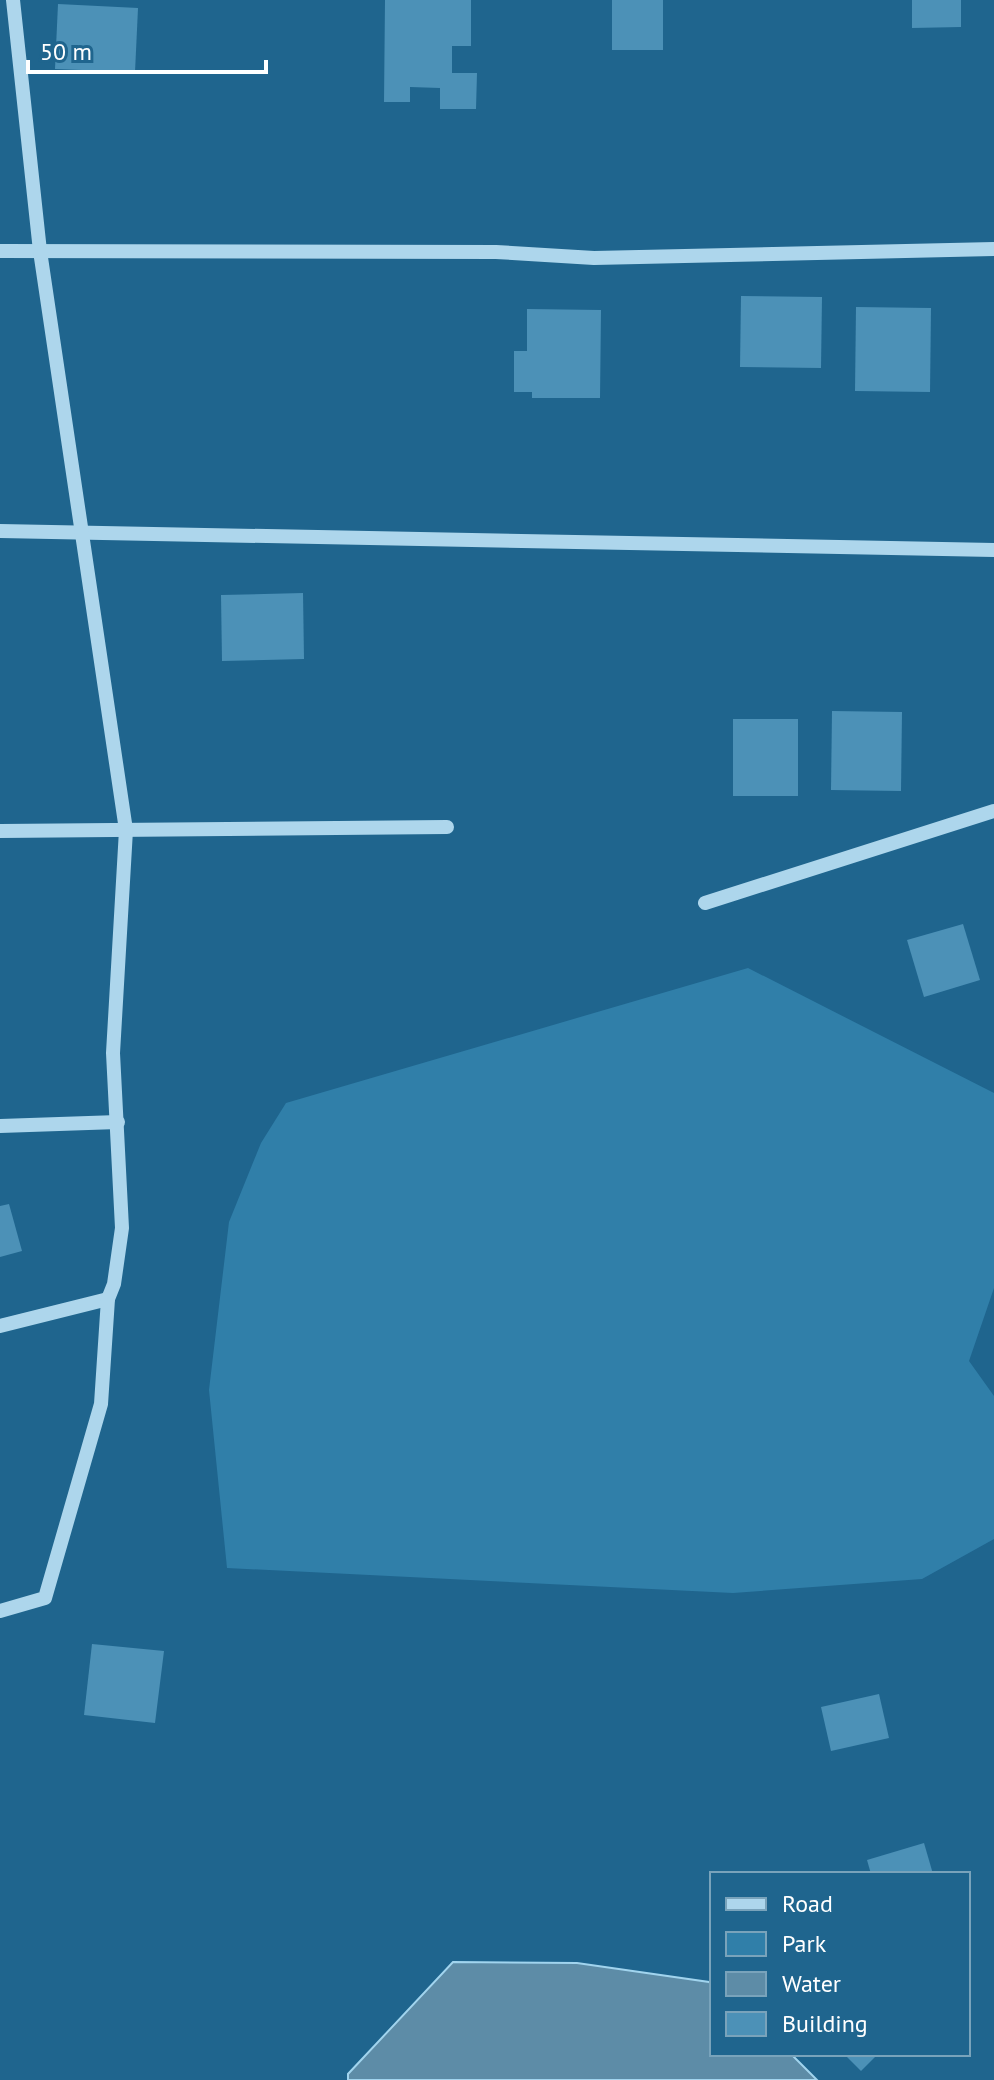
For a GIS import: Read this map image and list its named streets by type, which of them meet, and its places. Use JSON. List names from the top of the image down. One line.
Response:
{"legend":["Road","Park","Water","Building"],"scale_bar":"50 m"}
